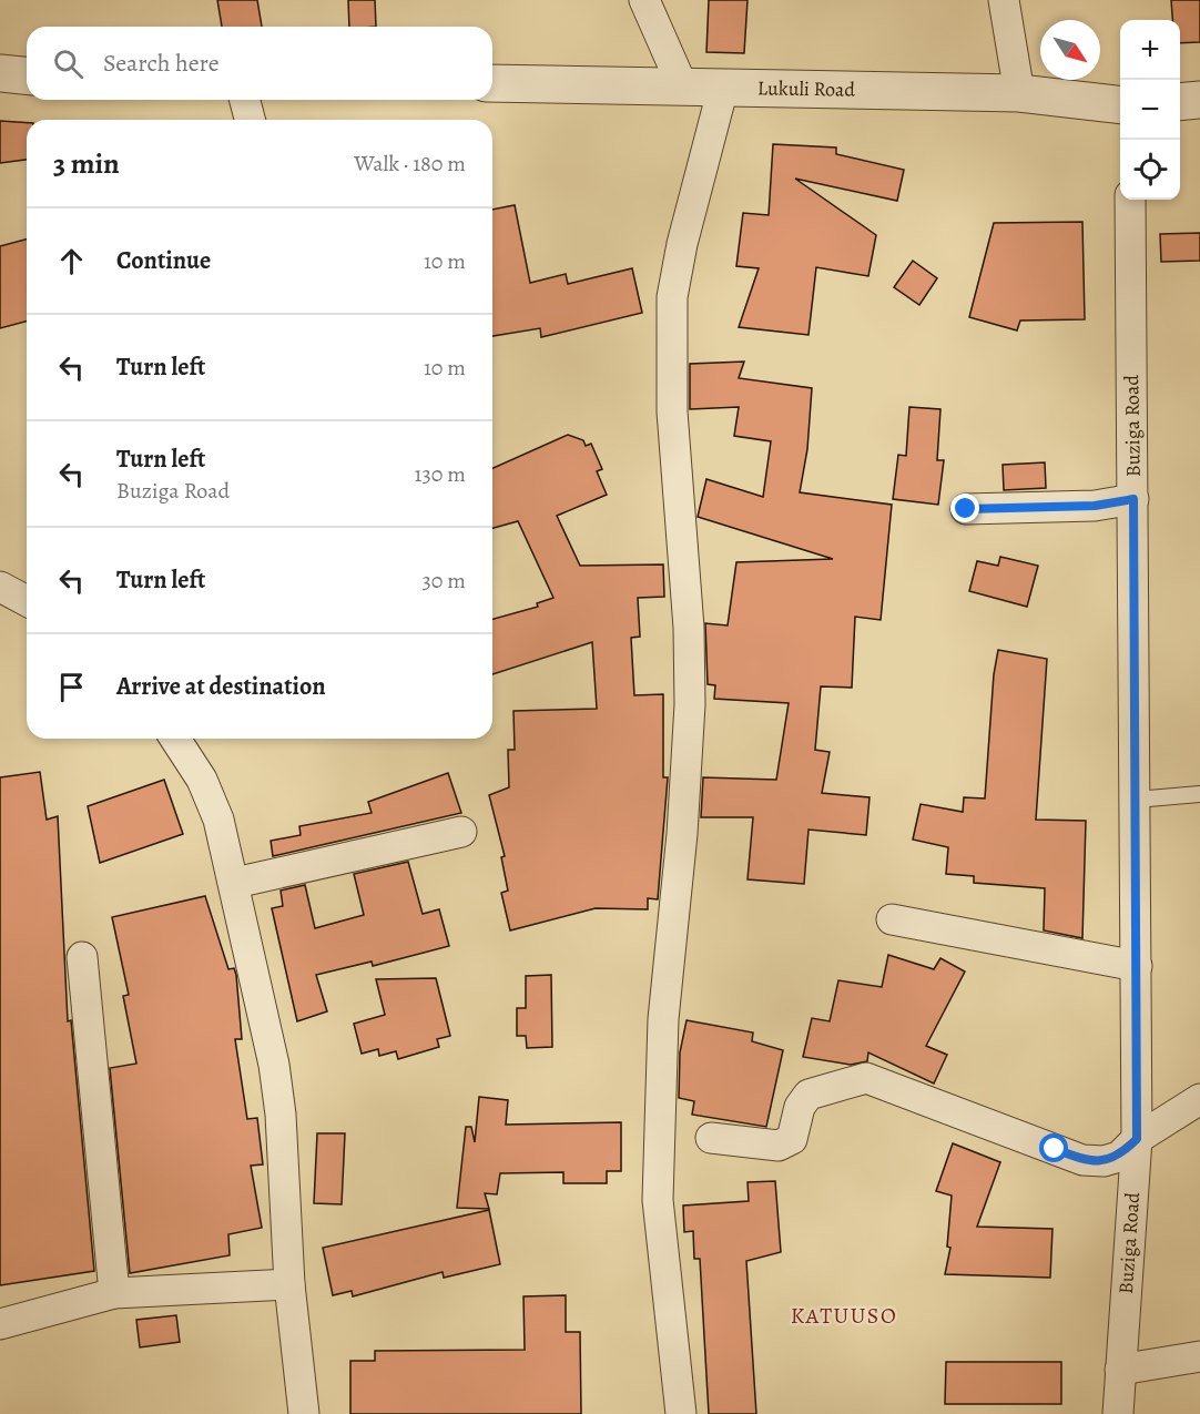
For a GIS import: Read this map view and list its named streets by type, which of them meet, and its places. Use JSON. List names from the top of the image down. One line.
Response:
{"streets":{"street":["Lukuli Road","Buziga Road"]},"districts":["KATUUSO"],"north":"bottom right","page":{"map_buttons":["+","−"],"search":"Search here","heading":["3 min","Walk · 180 m"],"list":[["Continue","10 m"],["Turn left","10 m"],["Turn left","Buziga Road","130 m"],["Turn left","30 m"],"Arrive at destination"]}}
